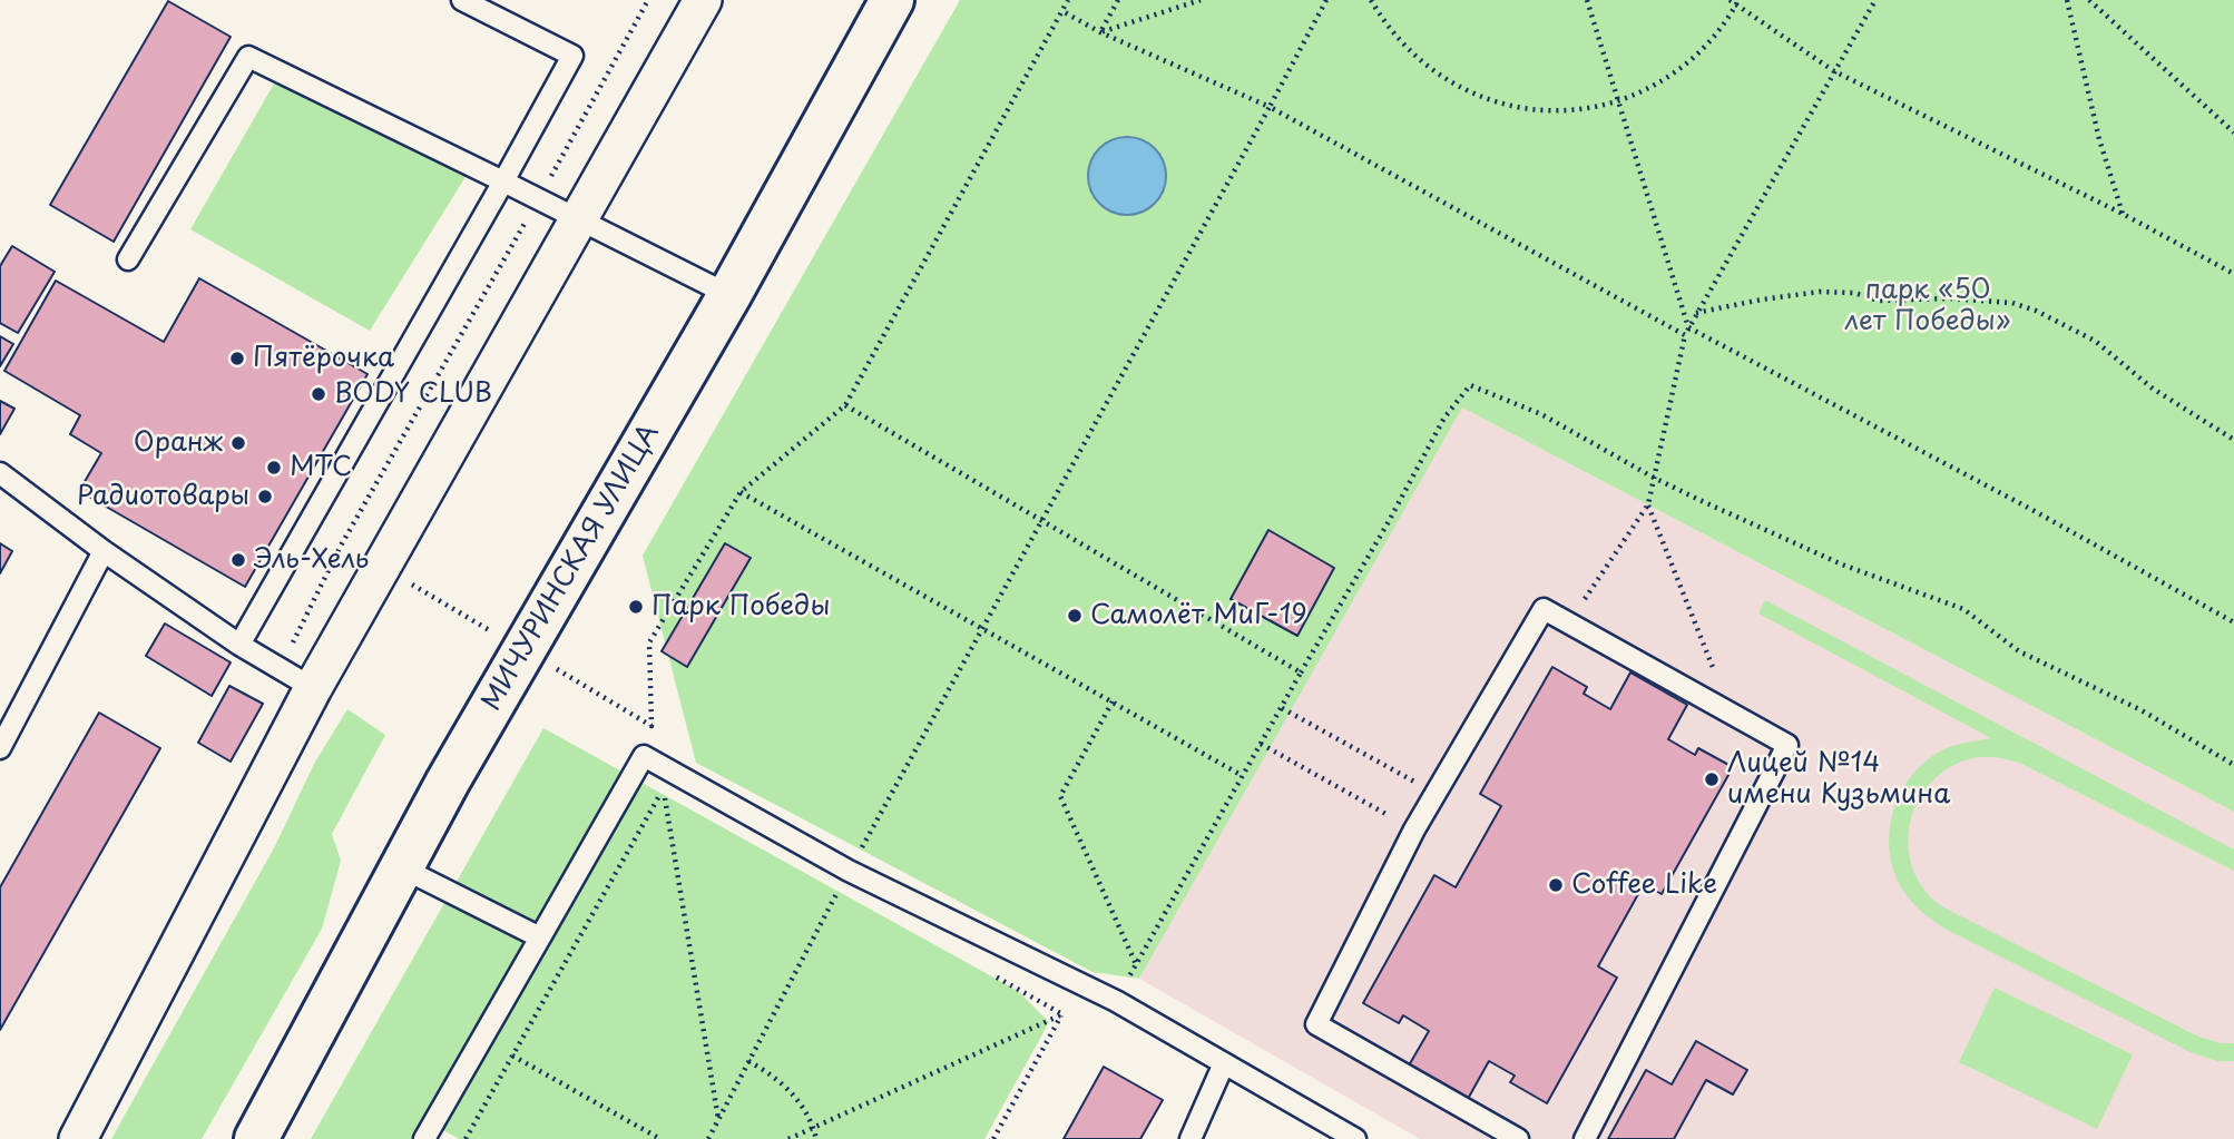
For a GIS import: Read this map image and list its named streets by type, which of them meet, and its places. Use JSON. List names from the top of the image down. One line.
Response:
{"streets":{"main road":["МИЧУРИНСКАЯ УЛИЦА"]},"parks":["парк «50 лет Победы»"],"places":["Пятёрочка","BODY CLUB","Оранж","МТС","Радиотовары","Эль-Хель","Парк Победы","Самолёт МиГ-19","Лицей №14 имени Кузьмина","Coffee Like"]}
